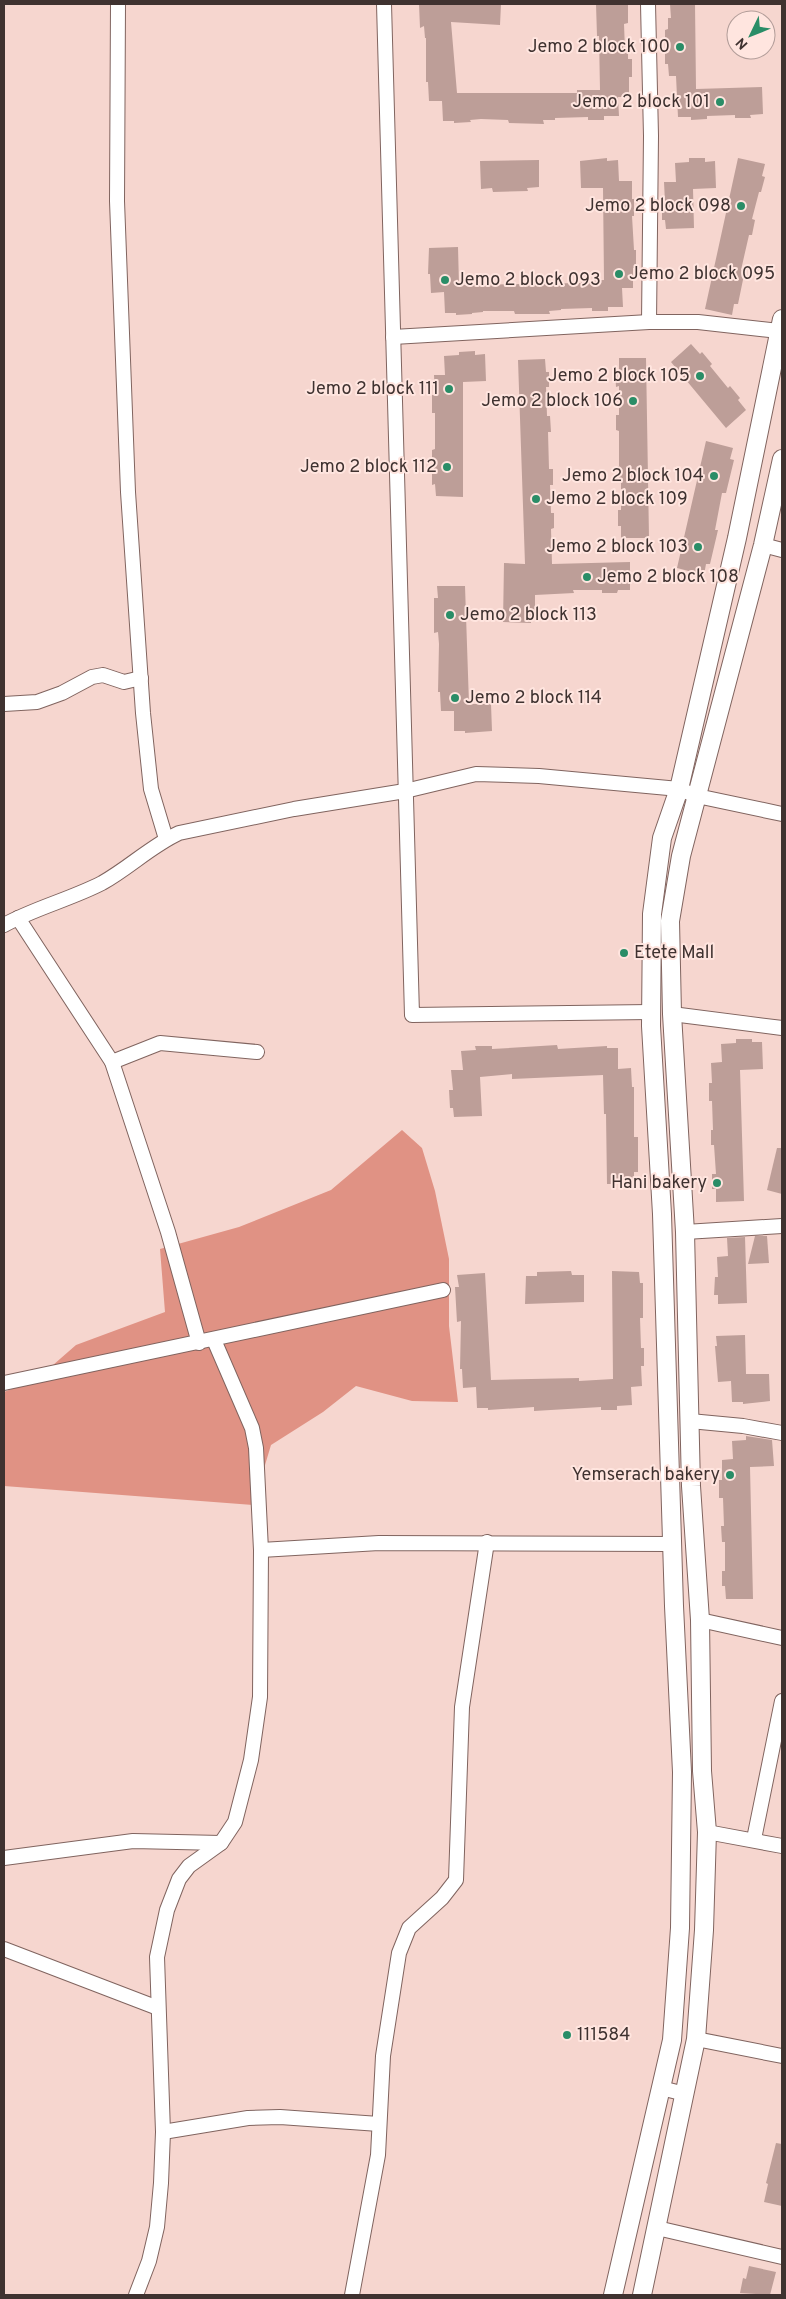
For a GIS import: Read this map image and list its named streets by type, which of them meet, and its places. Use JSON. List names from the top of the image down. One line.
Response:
{"places":["Jemo 2 block 100","Jemo 2 block 101","Jemo 2 block 098","Jemo 2 block 095","Jemo 2 block 093","Jemo 2 block 105","Jemo 2 block 111","Jemo 2 block 106","Jemo 2 block 112","Jemo 2 block 104","Jemo 2 block 109","Jemo 2 block 103","Jemo 2 block 108","Jemo 2 block 113","Jemo 2 block 114","Etete Mall","Hani bakery","Yemserach bakery","111584"],"north":"bottom left"}
